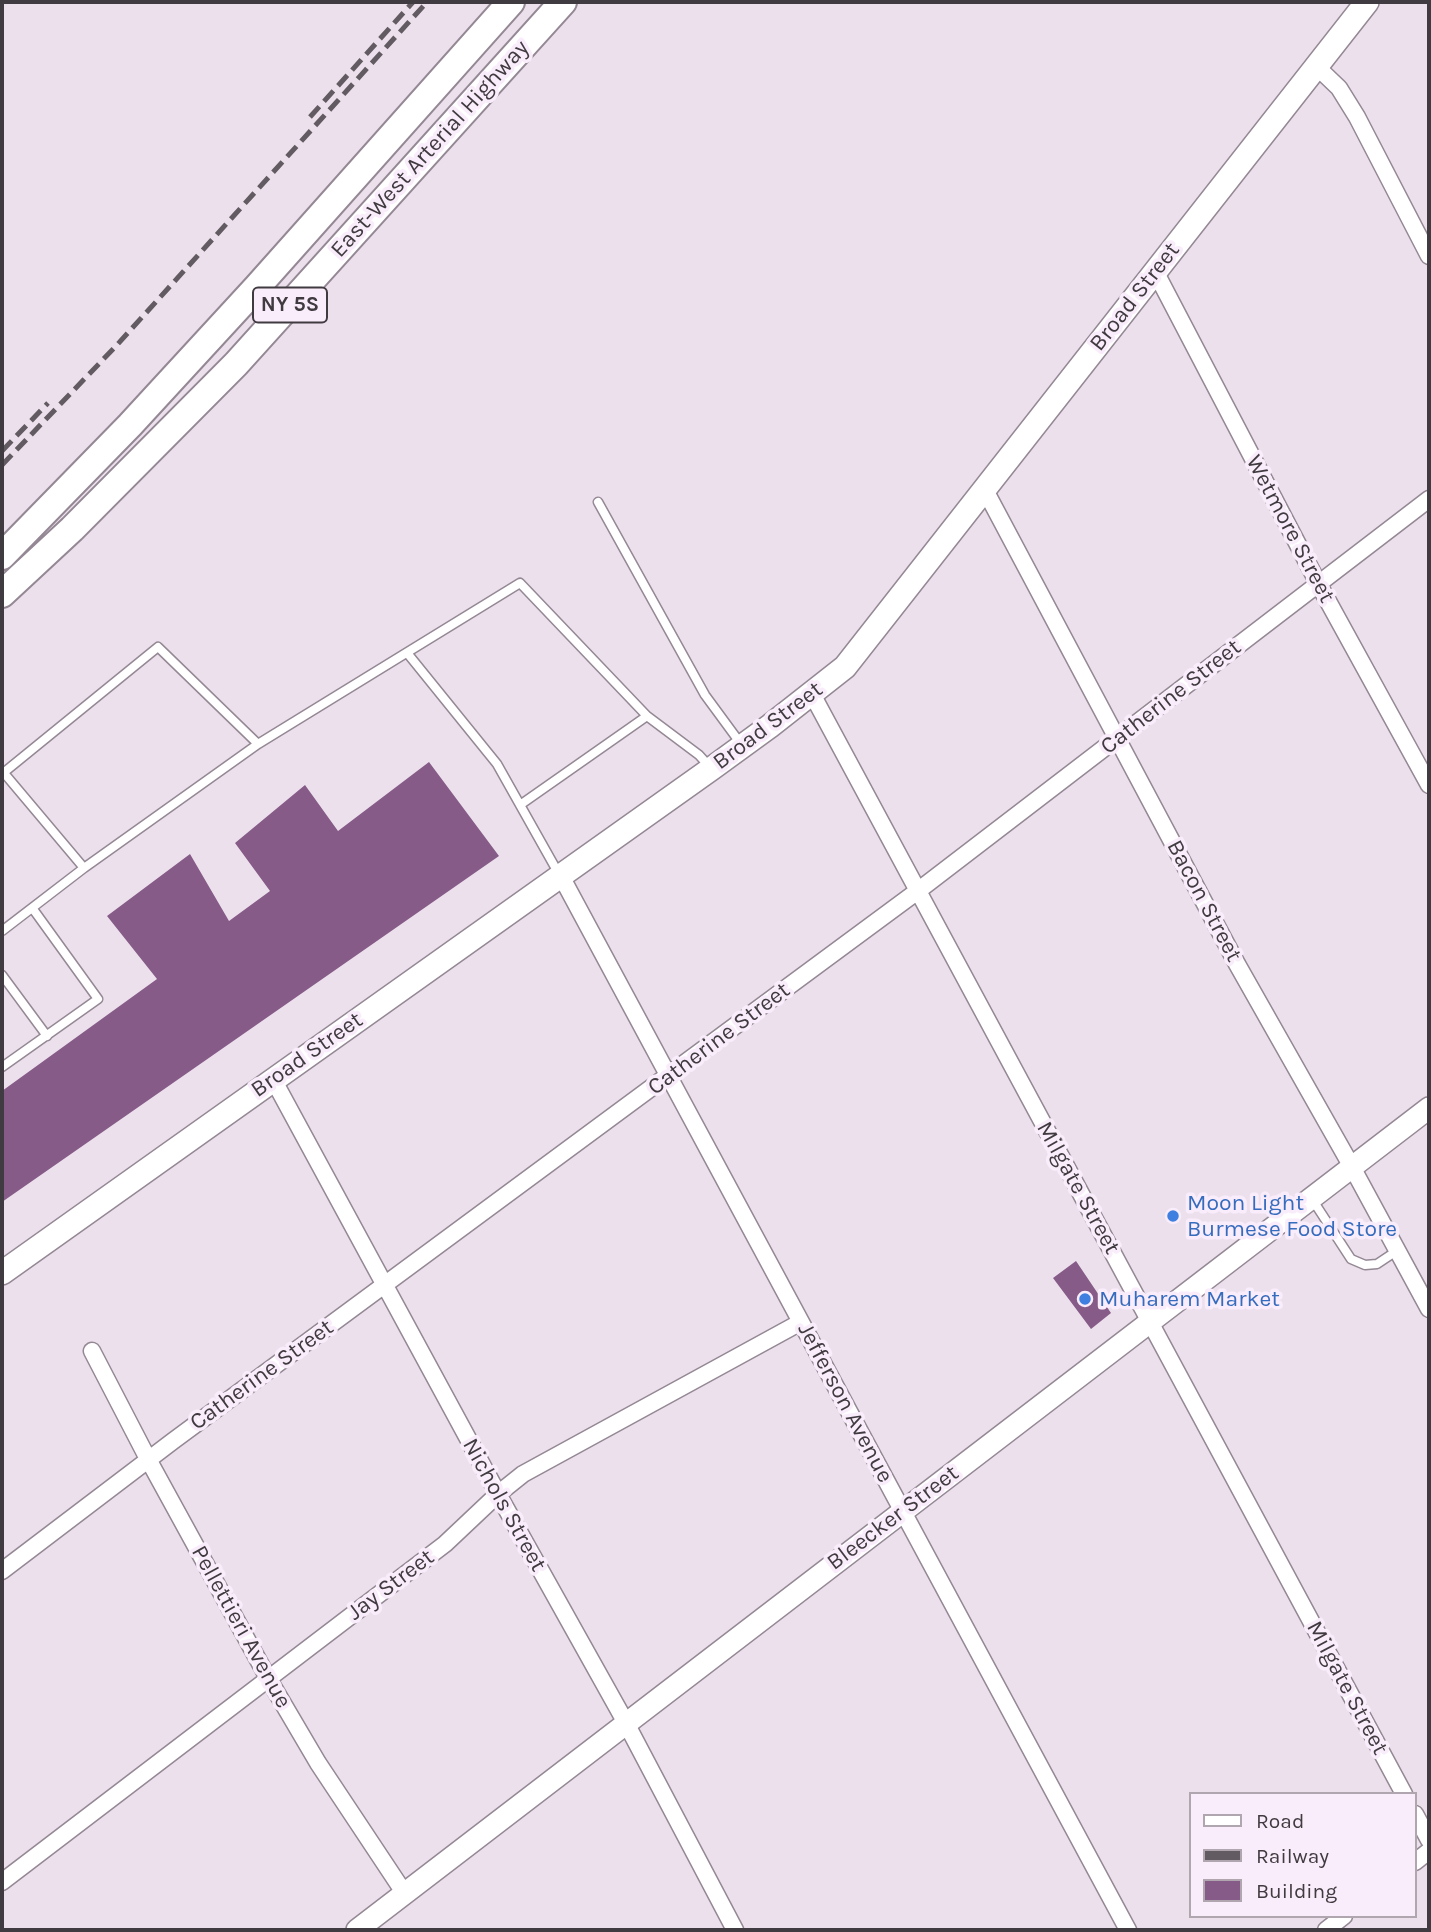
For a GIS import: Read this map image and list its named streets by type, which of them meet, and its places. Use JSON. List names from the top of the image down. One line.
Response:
{"streets":{"main road":["East-West Arterial Highway","Broad Street","NY 5S"],"street":["Wetmore Street","Catherine Street","Bacon Street","Milgate Street","Jefferson Avenue","Nichols Street","Bleecker Street","Jay Street","Pellettieri Avenue"]},"crossings":[["Broad Street","Wetmore Street"],["Broad Street","Bacon Street"],["Broad Street","Milgate Street"],["Broad Street","Jefferson Avenue"],["Broad Street","Nichols Street"],["Wetmore Street","Catherine Street"],["Catherine Street","Bacon Street"],["Catherine Street","Milgate Street"],["Catherine Street","Jefferson Avenue"],["Catherine Street","Nichols Street"],["Catherine Street","Pellettieri Avenue"],["Bacon Street","Bleecker Street"],["Milgate Street","Bleecker Street"],["Jefferson Avenue","Bleecker Street"],["Jefferson Avenue","Jay Street"],["Nichols Street","Bleecker Street"],["Nichols Street","Jay Street"],["Bleecker Street","Pellettieri Avenue"],["Jay Street","Pellettieri Avenue"]],"places":["Moon Light Burmese Food Store","Muharem Market"],"legend":["Road","Railway","Building"]}
